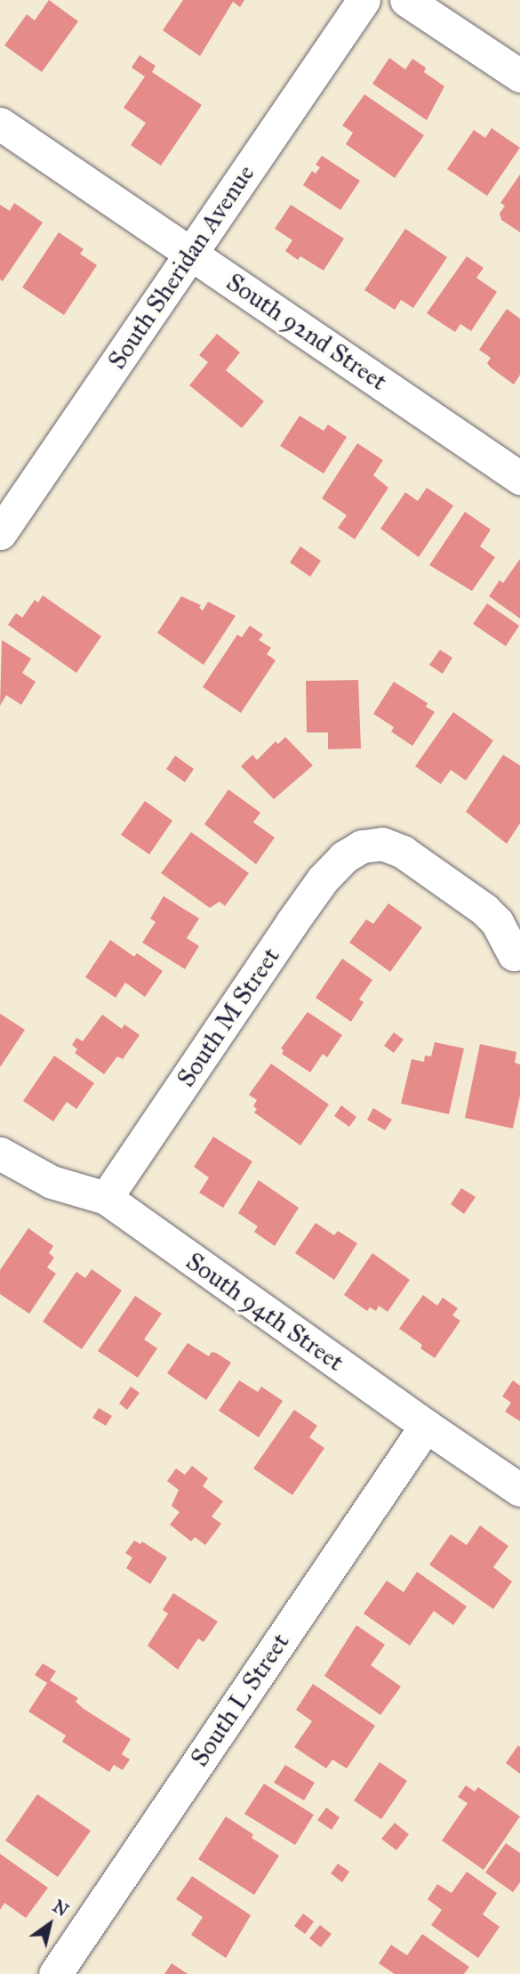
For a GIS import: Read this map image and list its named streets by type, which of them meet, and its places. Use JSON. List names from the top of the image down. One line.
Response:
{"streets":{"street":["South Sheridan Avenue","South 92nd Street","South M Street","South 94th Street","South L Street"]},"crossings":[["South Sheridan Avenue","South 92nd Street"],["South M Street","South 94th Street"],["South 94th Street","South L Street"]],"north":"top right"}
